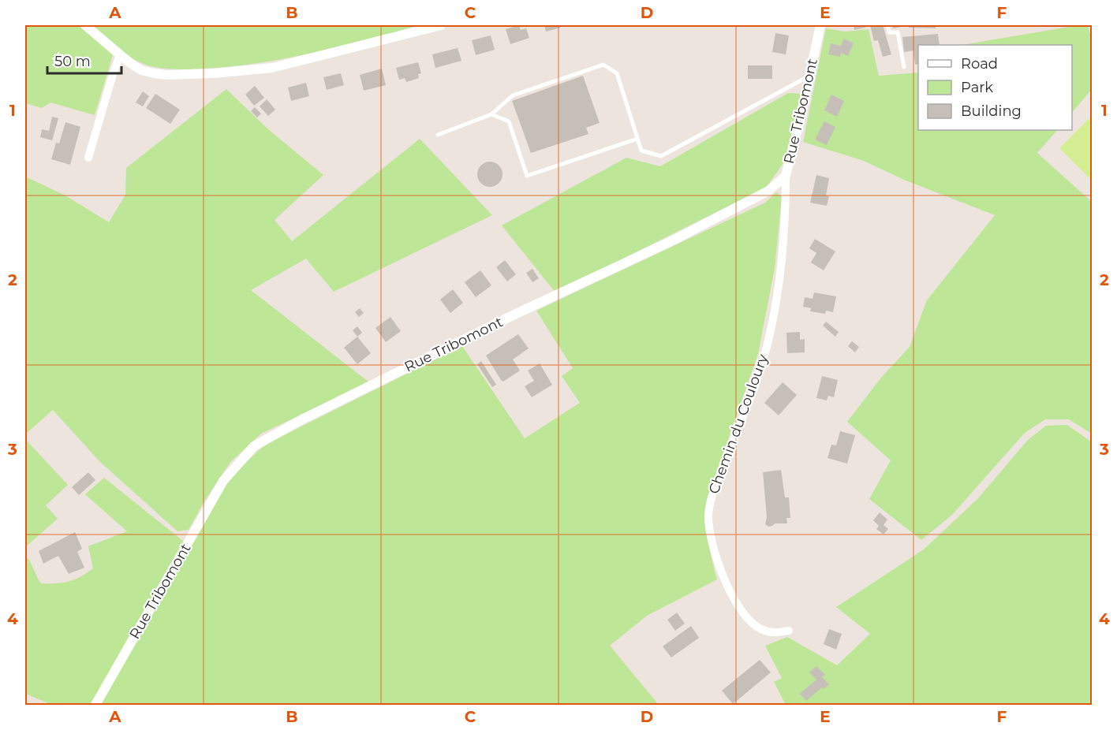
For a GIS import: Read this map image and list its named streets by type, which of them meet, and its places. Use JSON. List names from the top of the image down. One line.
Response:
{"streets":{"street":["Rue Tribomont","Chemin du Couloury"]},"crossings":[["Rue Tribomont","Chemin du Couloury"]],"legend":["Road","Park","Building"],"scale_bar":"50 m","grid":{"columns":["A","B","C","D","E","F"],"rows":["1","2","3","4"]}}
